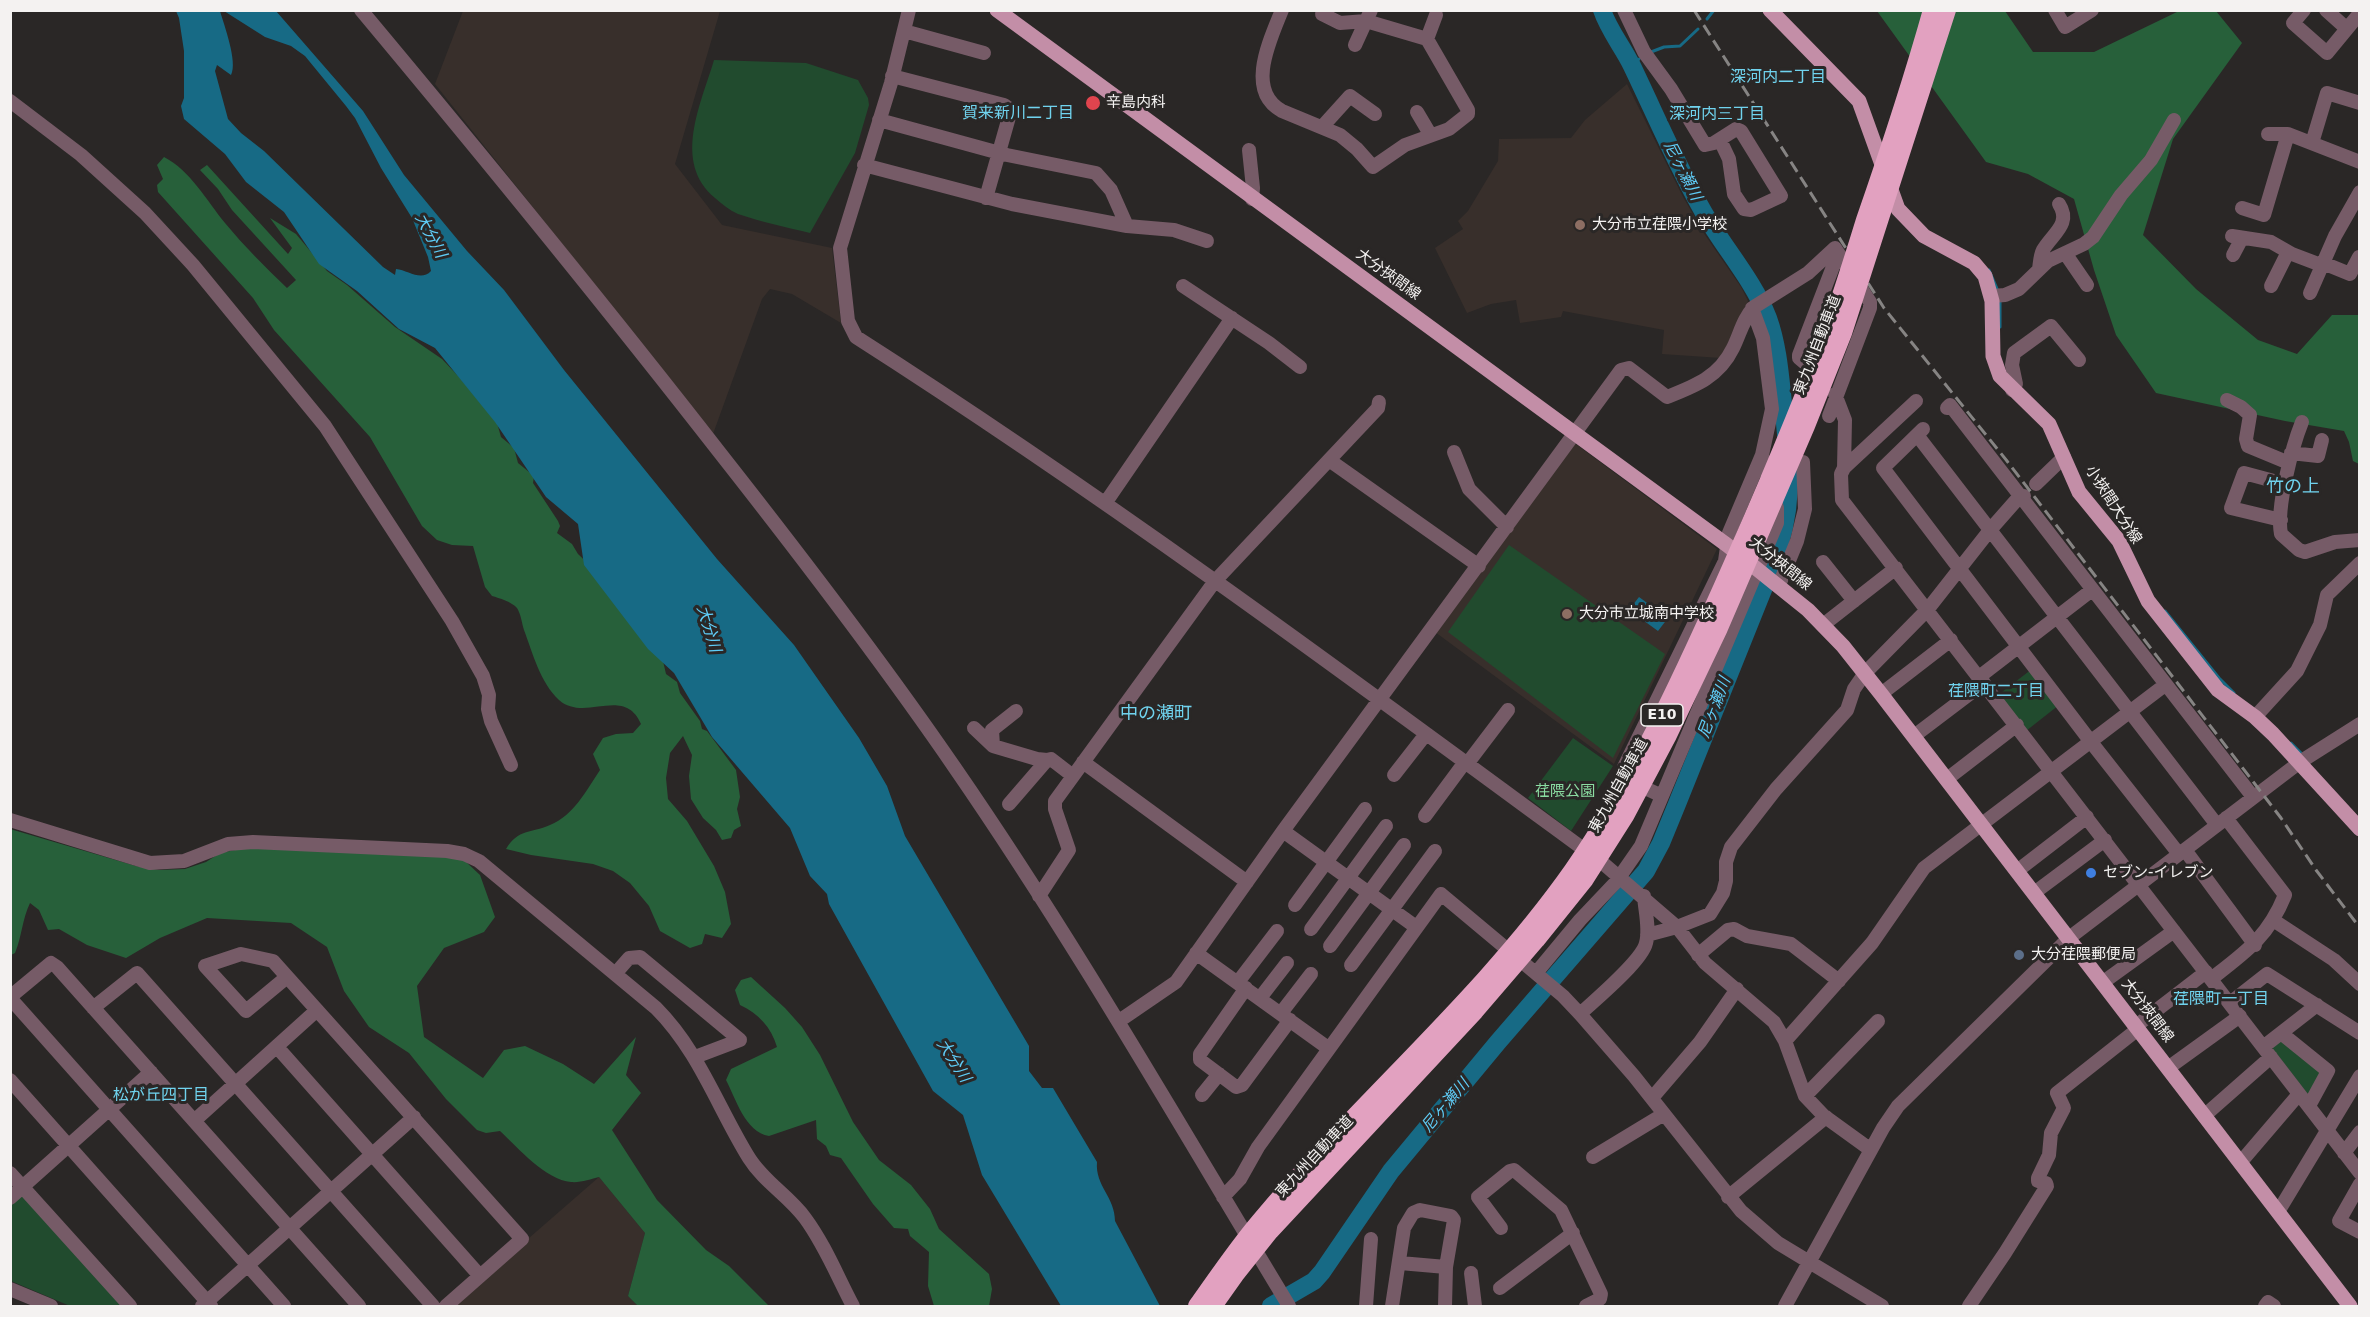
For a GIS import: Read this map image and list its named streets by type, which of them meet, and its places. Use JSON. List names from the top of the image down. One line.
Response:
{"streets":{"highway":["東九州自動車道","E10"],"main road":["大分挾間線","小挾間大分線"]},"districts":["深河内二丁目","賀来新川二丁目","深河内三丁目","竹の上","荏隈町二丁目","中の瀬町","荏隈町一丁目","松が丘四丁目"],"water":["尼ヶ瀬川","大分川"],"parks":["荏隈公園"],"places":["辛島内科","大分市立荏隈小学校","大分市立城南中学校","セブン-イレブン","大分荏隈郵便局"]}
